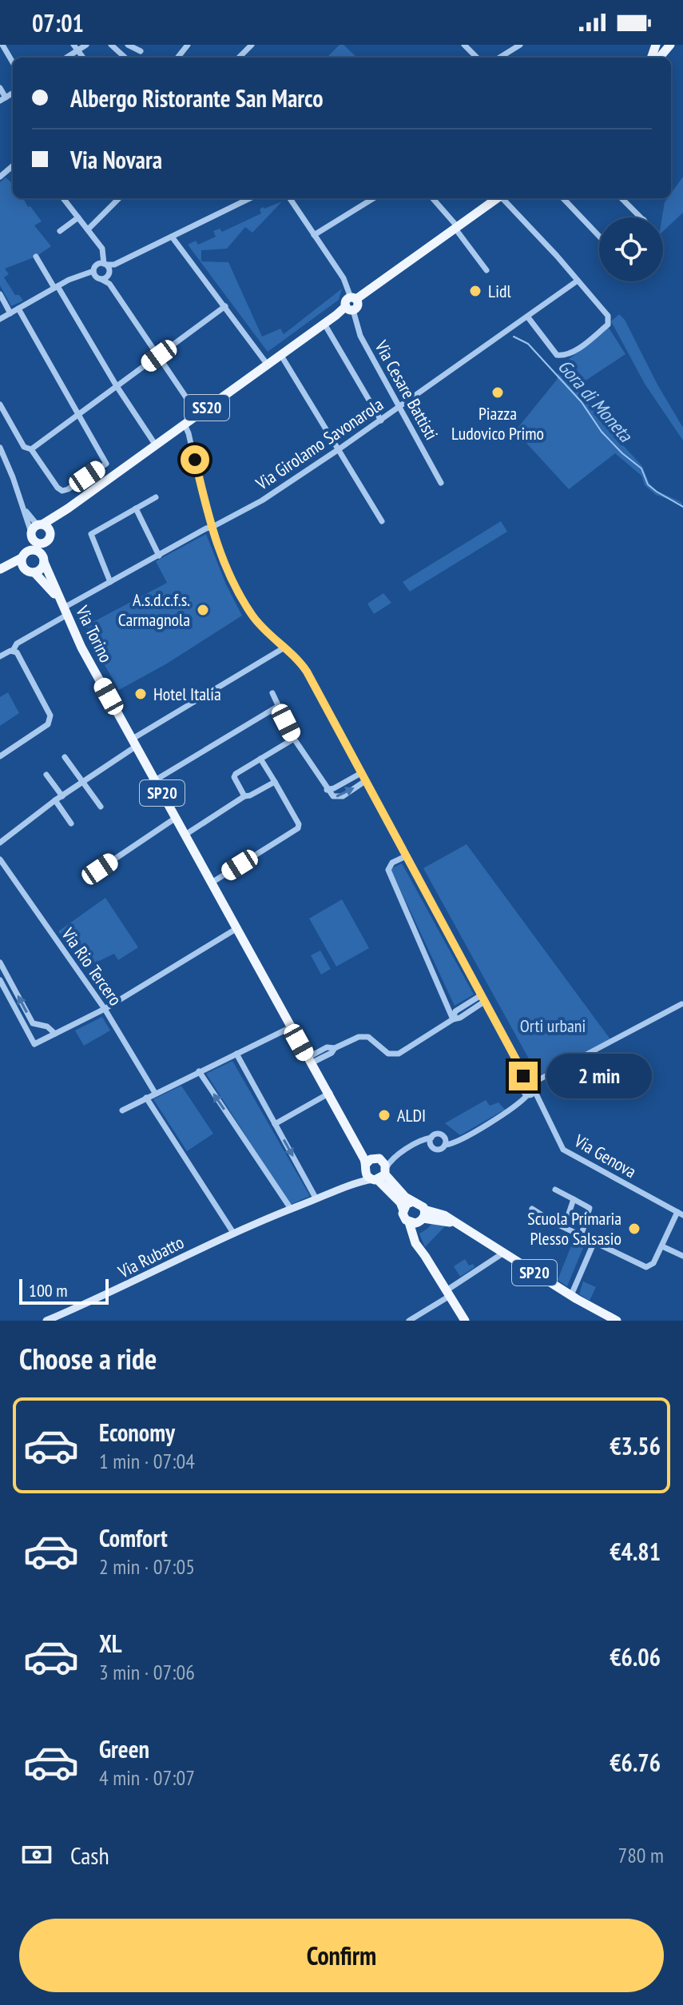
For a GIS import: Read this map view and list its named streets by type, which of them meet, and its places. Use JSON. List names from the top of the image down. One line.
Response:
{"streets":{"main road":["SS20","Via Torino","SP20"],"street":["Via Cesare Battisti","Via Girolamo Savonarola","Via Rio Tercero","Via Genova","Via Rubatto"]},"crossings":[["Via Cesare Battisti","SS20"],["Via Cesare Battisti","Via Girolamo Savonarola"],["SS20","Via Genova"],["Via Girolamo Savonarola","Via Torino"],["Via Girolamo Savonarola","Via Genova"]],"water":["Gora di Moneta"],"parks":["Orti urbani"],"places":["Lidl","Piazza Ludovico Primo","A.s.d.c.f.s. Carmagnola","Hotel Italia","ALDI","Scuola Primaria Plesso Salsasio"],"scale_bar":"100 m","page":{"status":"07:01","banner":["Albergo Ristorante San Marco","Via Novara"],"bubble":"2 min","scale":"100 m","heading":"Choose a ride","list":[{"name":"Economy","note":"1 min · 07:04","value":"€3.56"},{"name":"Comfort","note":"2 min · 07:05","value":"€4.81"},{"name":"XL","note":"3 min · 07:06","value":"€6.06"},{"name":"Green","note":"4 min · 07:07","value":"€6.76"}],"pay":["Cash","780 m"],"buttons":"Confirm"}}
